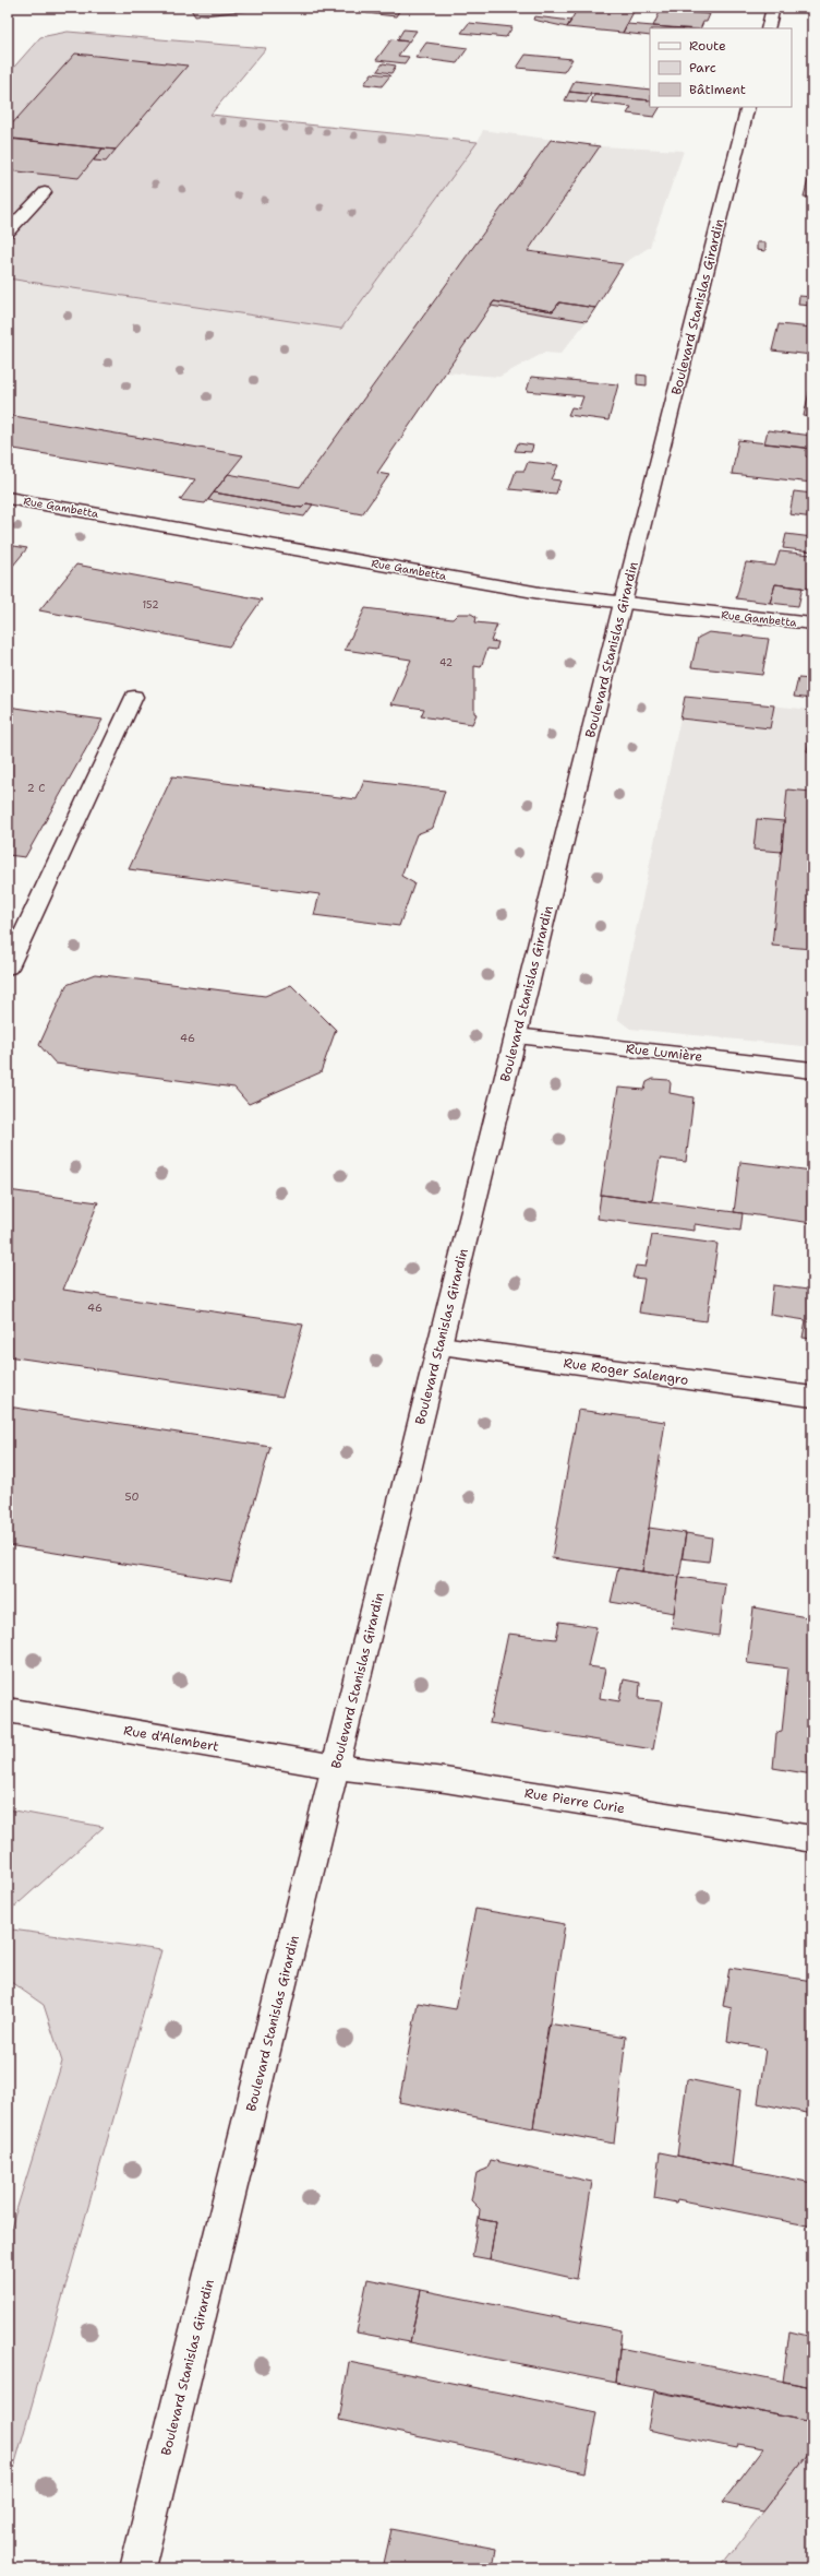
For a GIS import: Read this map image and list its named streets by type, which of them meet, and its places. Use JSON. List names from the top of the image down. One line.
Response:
{"streets":{"main road":["Boulevard Stanislas Girardin","Rue Gambetta","Rue Lumière","Rue Roger Salengro","Rue d'Alembert","Rue Pierre Curie"]},"crossings":[["Boulevard Stanislas Girardin","Rue Gambetta"],["Boulevard Stanislas Girardin","Rue Lumière"],["Boulevard Stanislas Girardin","Rue Roger Salengro"],["Boulevard Stanislas Girardin","Rue d'Alembert"],["Boulevard Stanislas Girardin","Rue Pierre Curie"],["Rue d'Alembert","Rue Pierre Curie"]],"house_numbers":["152","42","2 C","46","46","50"],"legend":["Route","Parc","Bâtiment"]}
